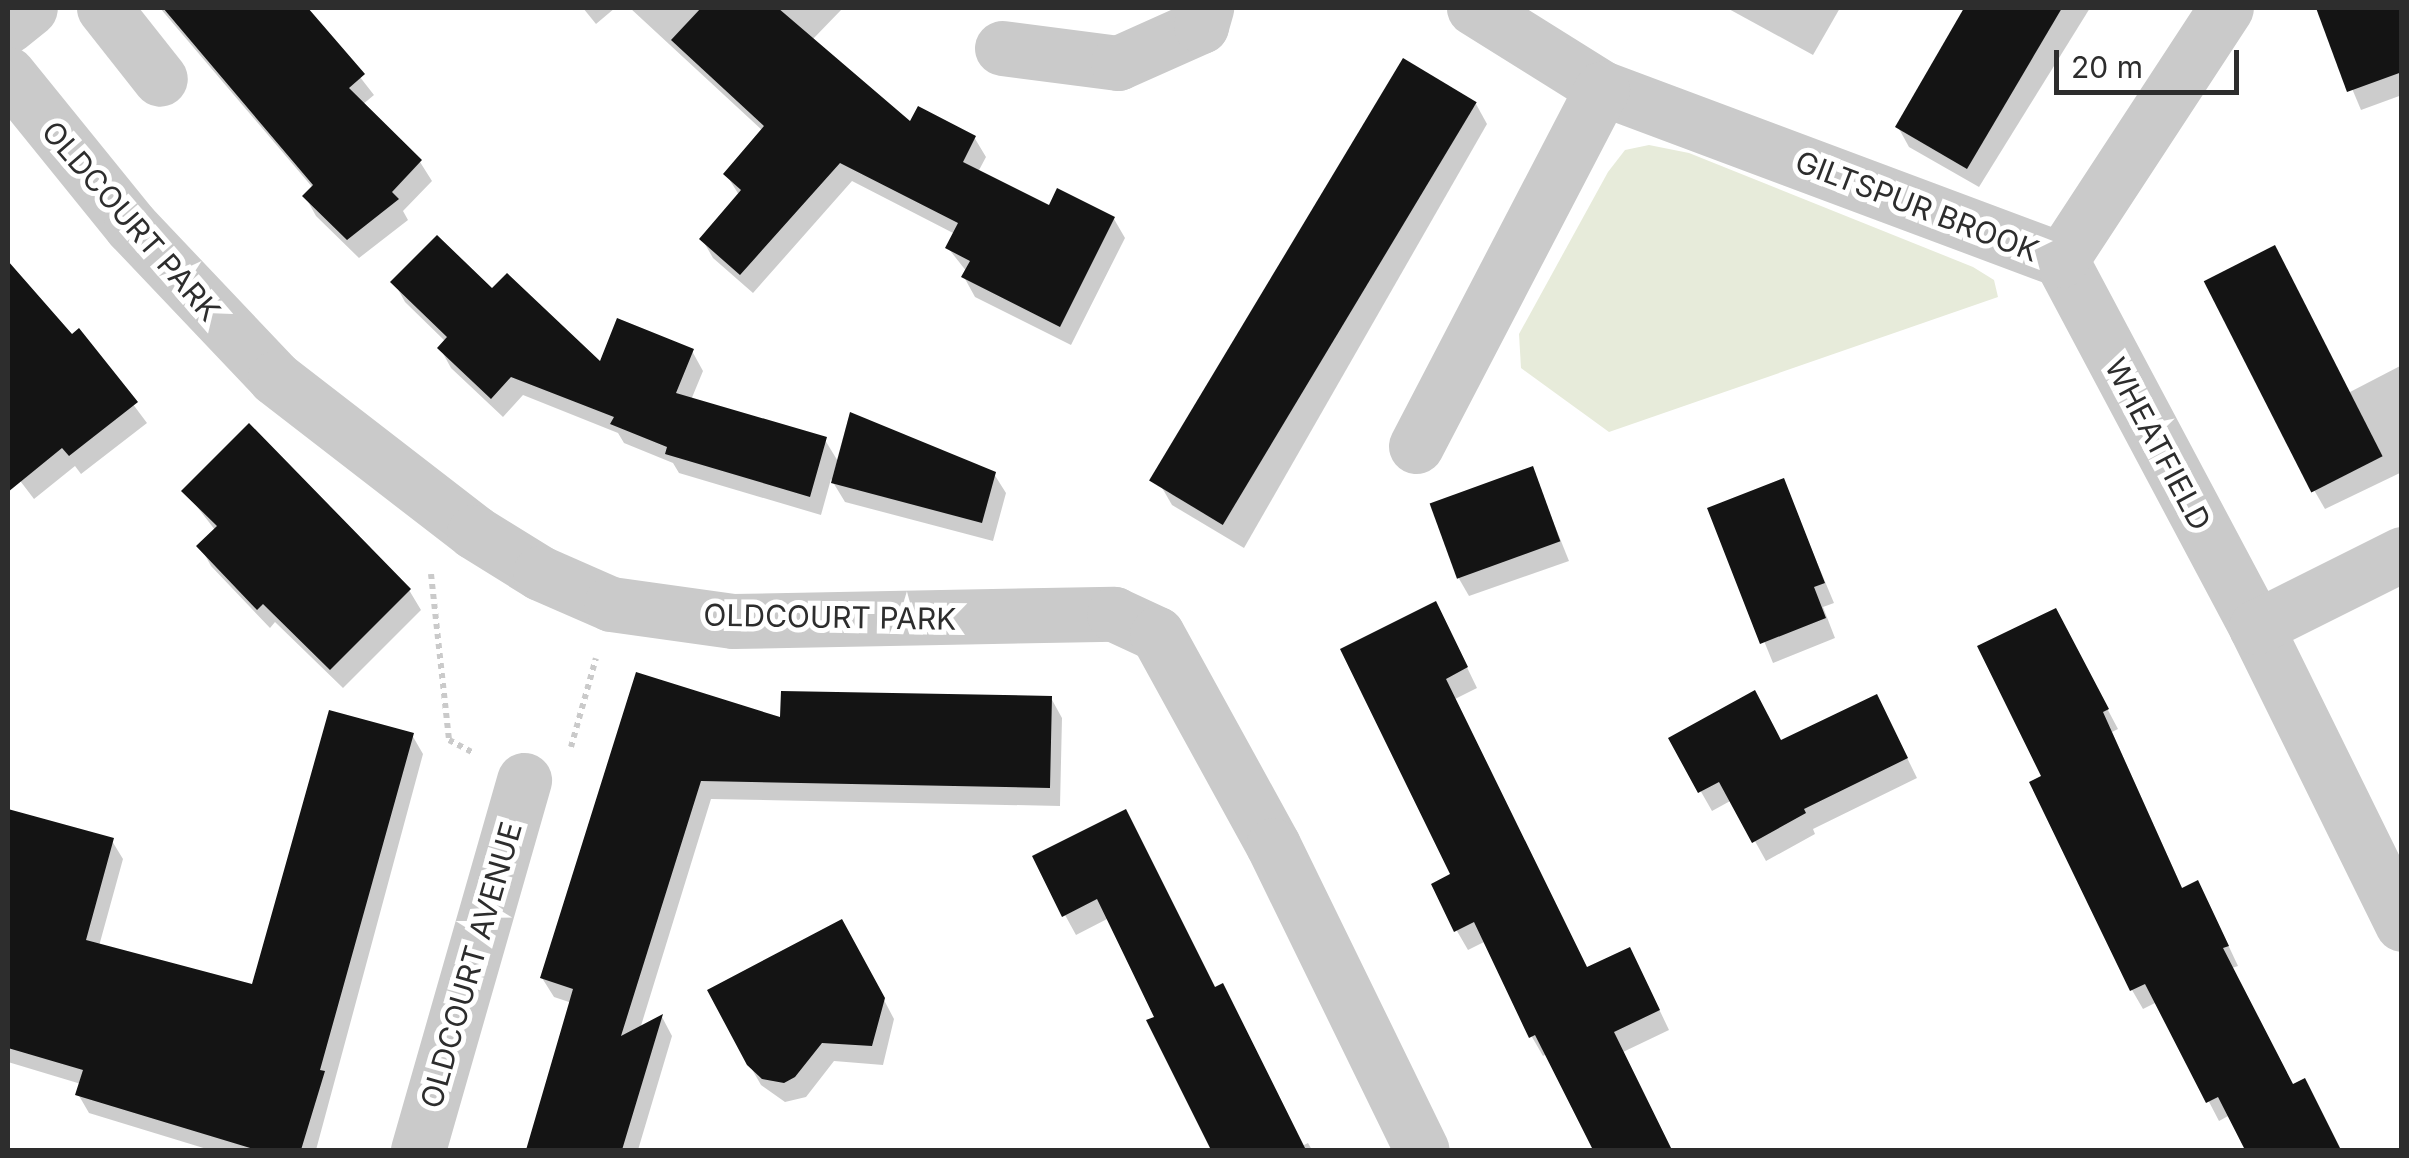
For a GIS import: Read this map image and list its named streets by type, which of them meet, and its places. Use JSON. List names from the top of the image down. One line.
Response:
{"streets":{"street":["GILTSPUR BROOK","OLDCOURT PARK","WHEATFIELD","OLDCOURT AVENUE"]},"crossings":[["GILTSPUR BROOK","WHEATFIELD"]],"scale_bar":"20 m"}
